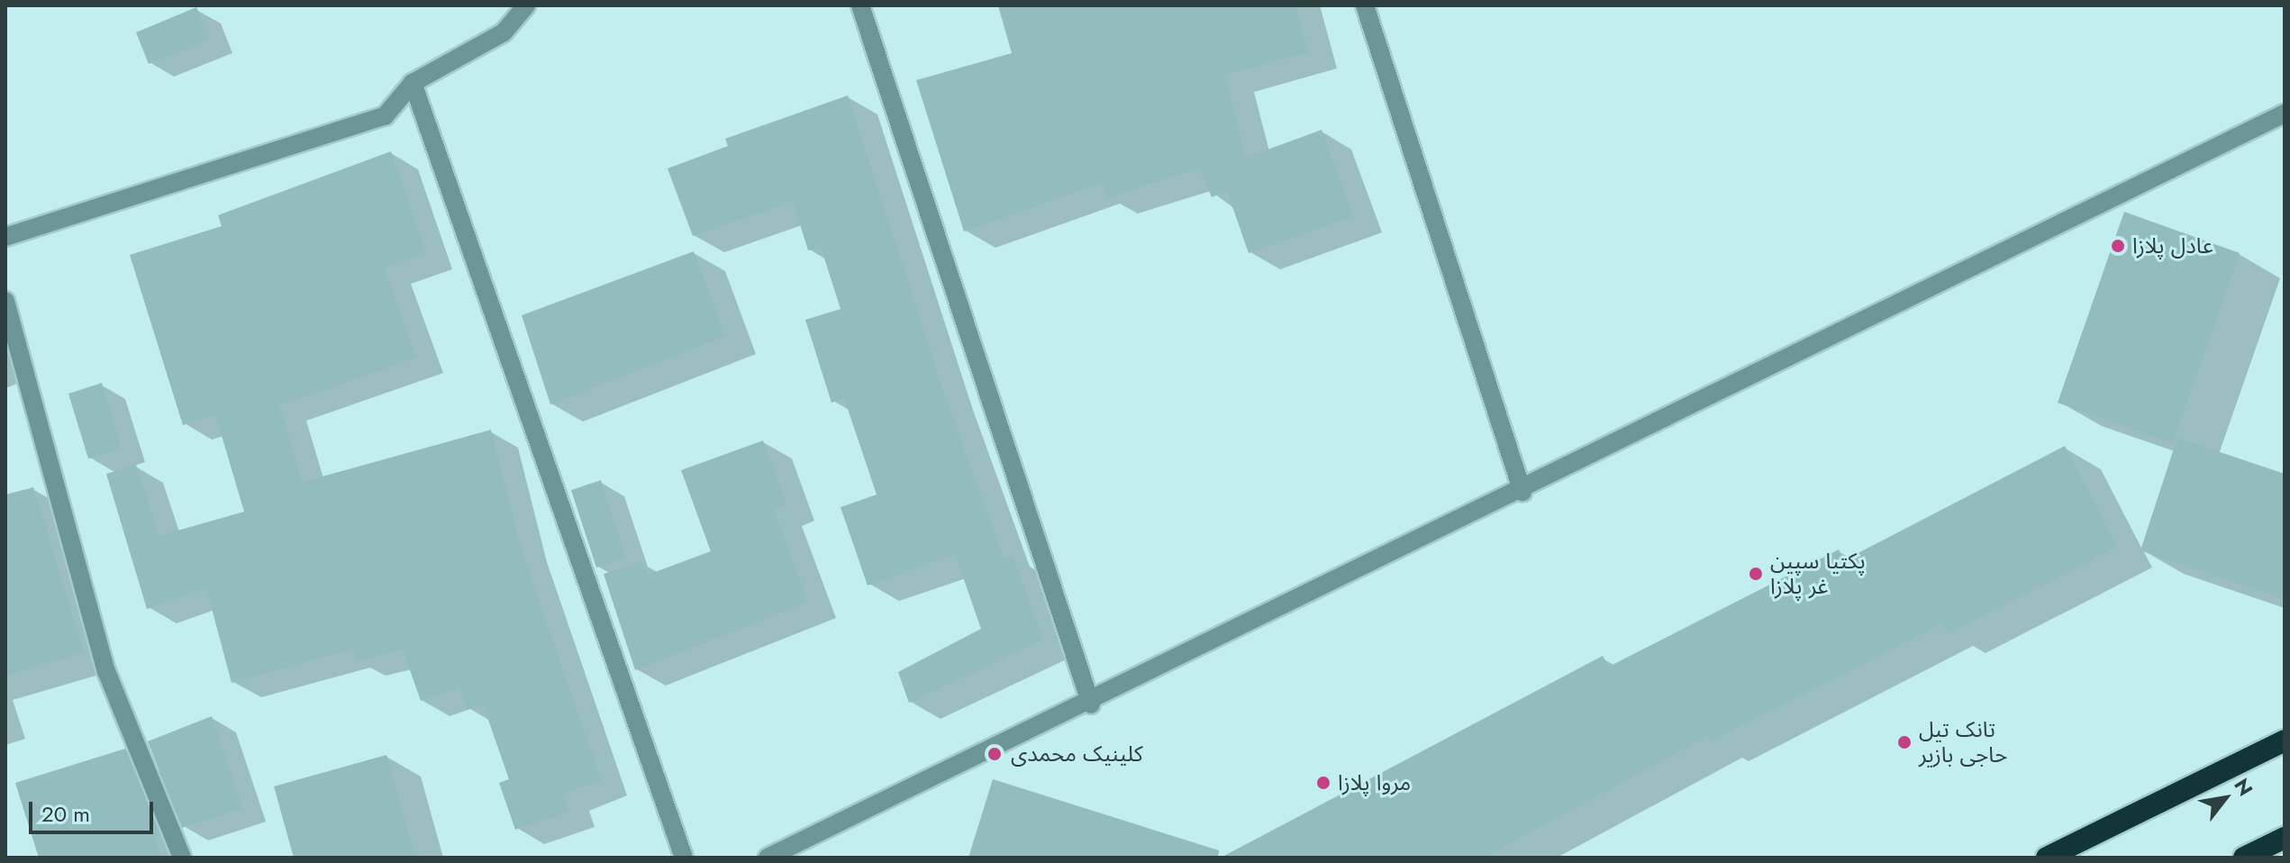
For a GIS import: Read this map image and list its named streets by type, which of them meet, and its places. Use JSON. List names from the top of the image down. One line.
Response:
{"places":["عادل پلازا","پکتیا سپین غر پلازا","تانک تیل حاجی بازیر","کلینیک محمدی","مروا پلازا"],"scale_bar":"20 m","north":"top right"}
